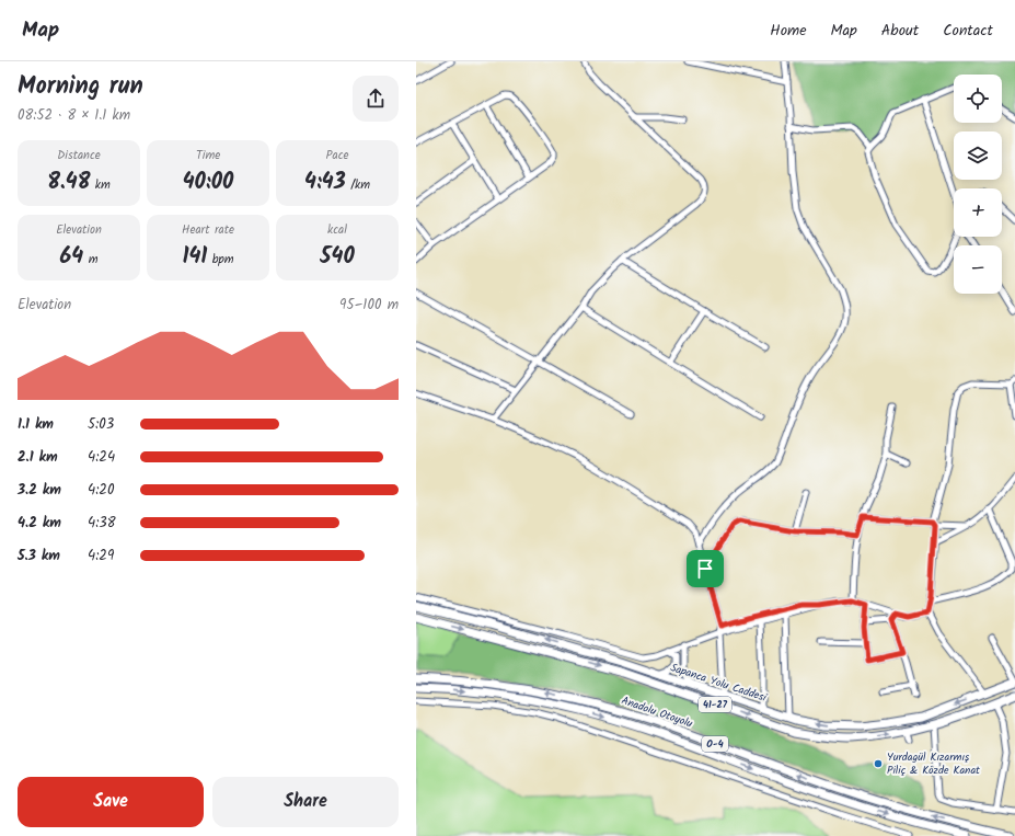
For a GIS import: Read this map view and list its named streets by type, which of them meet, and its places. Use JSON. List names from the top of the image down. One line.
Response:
{"streets":{"highway":["Sapanca Yolu Caddesi","41-27","Anadolu Otoyolu","O-4"]},"places":["Yurdagül Kızarmış Piliç & Közde Kanat"],"page":{"header":"Map","nav":["Home","Map","About","Contact"],"heading":["Morning run","08:52 · 8 × 1.1 km"],"map_buttons":["+","−"],"stats":[["Distance","8.48 km"],["Time","40:00"],["Pace","4:43 /km"],["Elevation","64 m"],["Heart rate","141 bpm"],["kcal","540"]],"chart":["Elevation","95–100 m"],"list":[{"name":"1.1 km","note":"5:03"},{"name":"2.1 km","note":"4:24"},{"name":"3.2 km","note":"4:20"},{"name":"4.2 km","note":"4:38"},{"name":"5.3 km","note":"4:29"}],"buttons":["Save","Share"]}}
